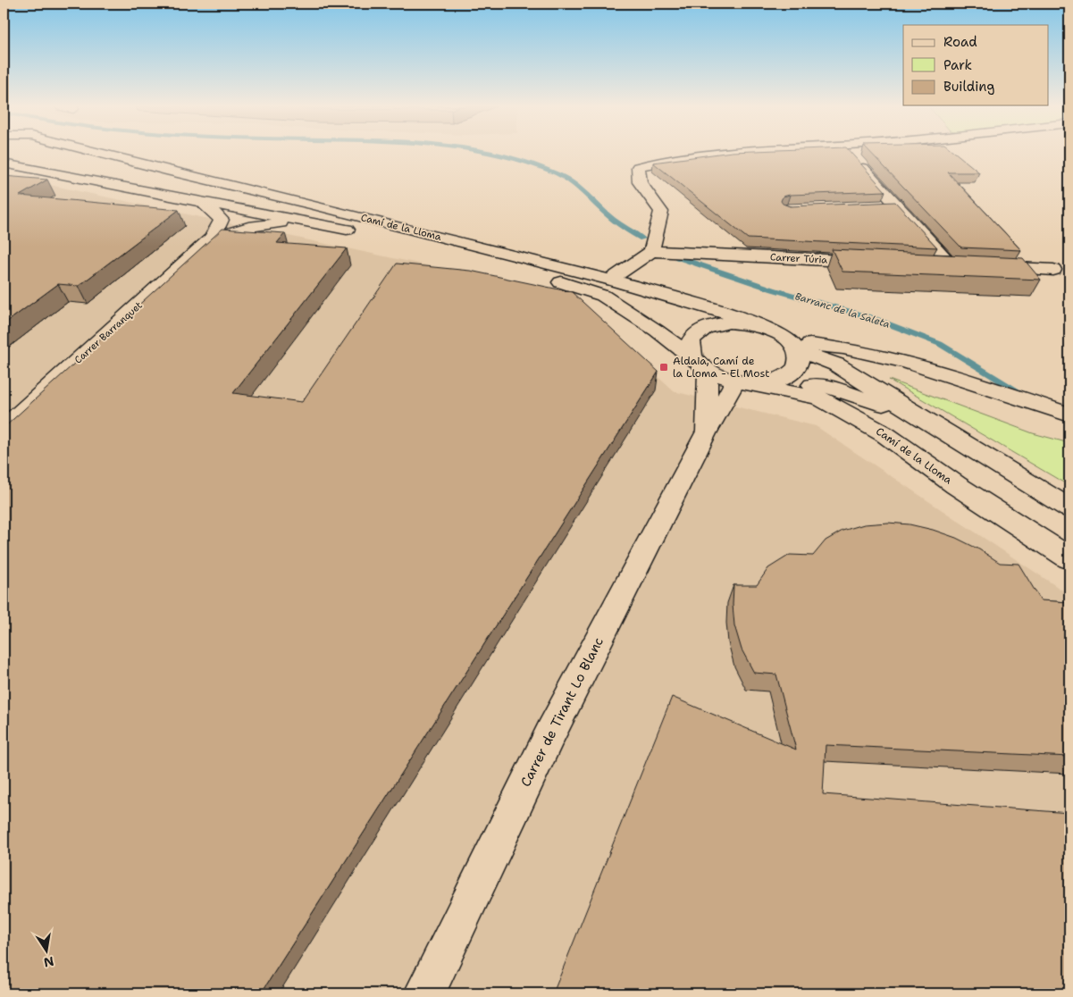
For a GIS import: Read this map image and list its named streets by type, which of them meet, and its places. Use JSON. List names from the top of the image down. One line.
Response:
{"streets":{"street":["Camí de la Lloma","Carrer Túria","Carrer Barranquet","Carrer de Tirant Lo Blanc"]},"crossings":[["Camí de la Lloma","Carrer Barranquet"],["Camí de la Lloma","Carrer de Tirant Lo Blanc"]],"water":["Barranc de la Saleta"],"places":{"transit":["Aldaia, Camí de la Lloma - El Most"]},"legend":["Road","Park","Building"],"north":"bottom"}
